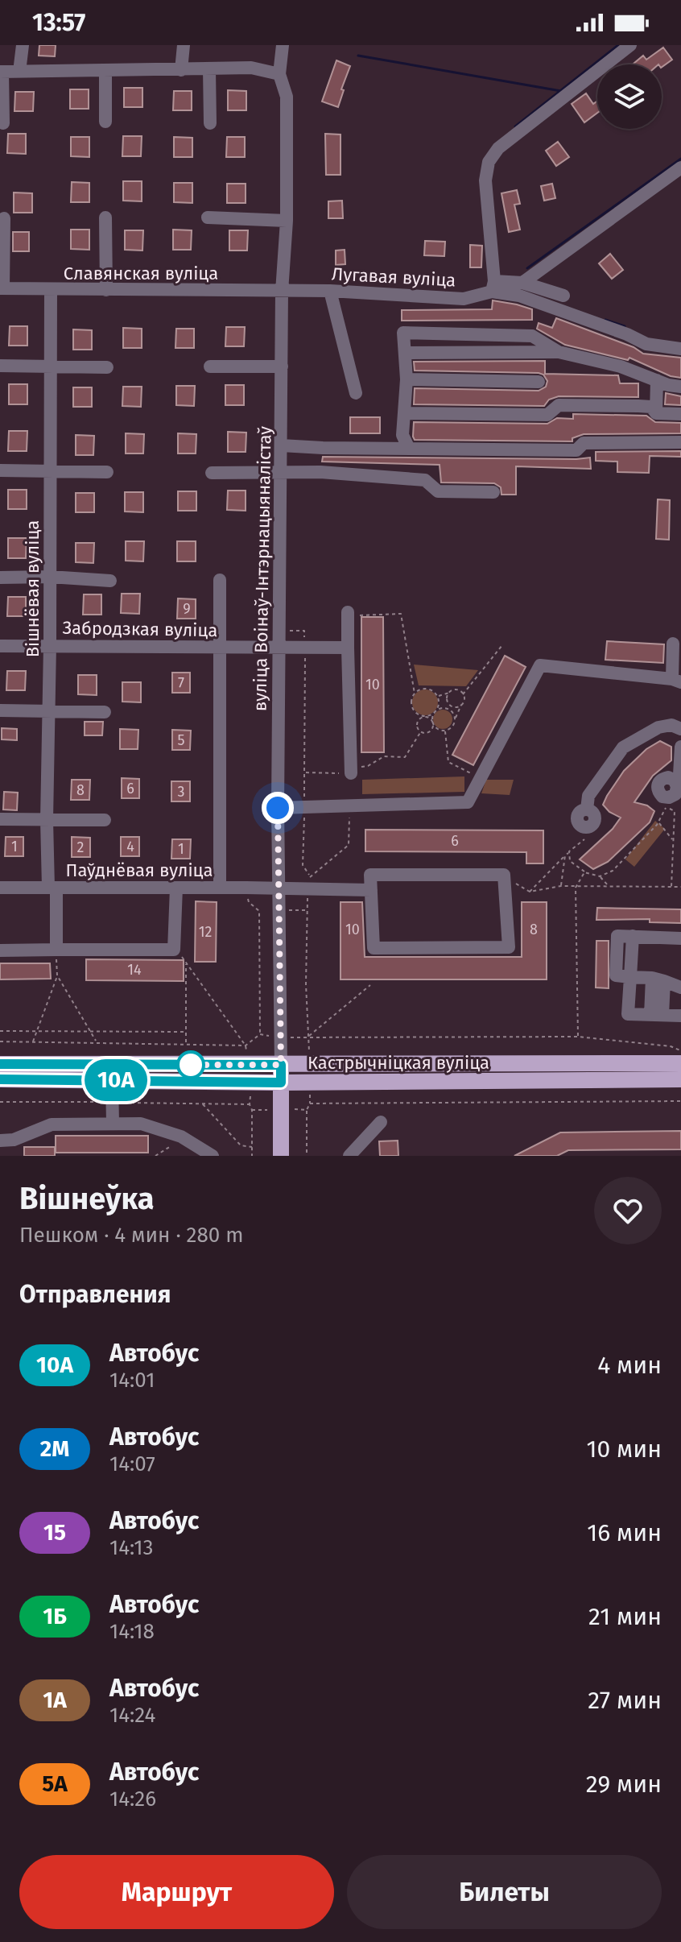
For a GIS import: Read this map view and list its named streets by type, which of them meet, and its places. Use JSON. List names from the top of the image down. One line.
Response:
{"streets":{"main road":["Кастрычніцкая вуліца"],"street":["Славянская вуліца","Лугавая вуліца","вуліца Воінаў-Інтэрнацыяналістаў","Вішнёвая вуліца","Забродзкая вуліца","Паўднёвая вуліца"]},"crossings":[["Славянская вуліца","Лугавая вуліца"],["Славянская вуліца","вуліца Воінаў-Інтэрнацыяналістаў"],["Славянская вуліца","Вішнёвая вуліца"],["Лугавая вуліца","вуліца Воінаў-Інтэрнацыяналістаў"],["вуліца Воінаў-Інтэрнацыяналістаў","Забродзкая вуліца"],["вуліца Воінаў-Інтэрнацыяналістаў","Паўднёвая вуліца"],["вуліца Воінаў-Інтэрнацыяналістаў","Кастрычніцкая вуліца"],["Вішнёвая вуліца","Забродзкая вуліца"],["Вішнёвая вуліца","Паўднёвая вуліца"]],"lines":["bus line 10A"],"house_numbers":["9","7","10","5","6","8","3","6","1","4","2","1","10","8","12","14"],"page":{"status":"13:57","on_map":"10A","heading":[["Вішнеўка","Пешком · 4 мин · 280 m"],"Отправления"],"list":[{"mark":"10A","name":"Автобус","note":"14:01","value":"4 мин"},{"mark":"2М","name":"Автобус","note":"14:07","value":"10 мин"},{"mark":"15","name":"Автобус","note":"14:13","value":"16 мин"},{"mark":"1Б","name":"Автобус","note":"14:18","value":"21 мин"},{"mark":"1А","name":"Автобус","note":"14:24","value":"27 мин"},{"mark":"5А","name":"Автобус","note":"14:26","value":"29 мин"}],"buttons":["Маршрут","Билеты"]}}
